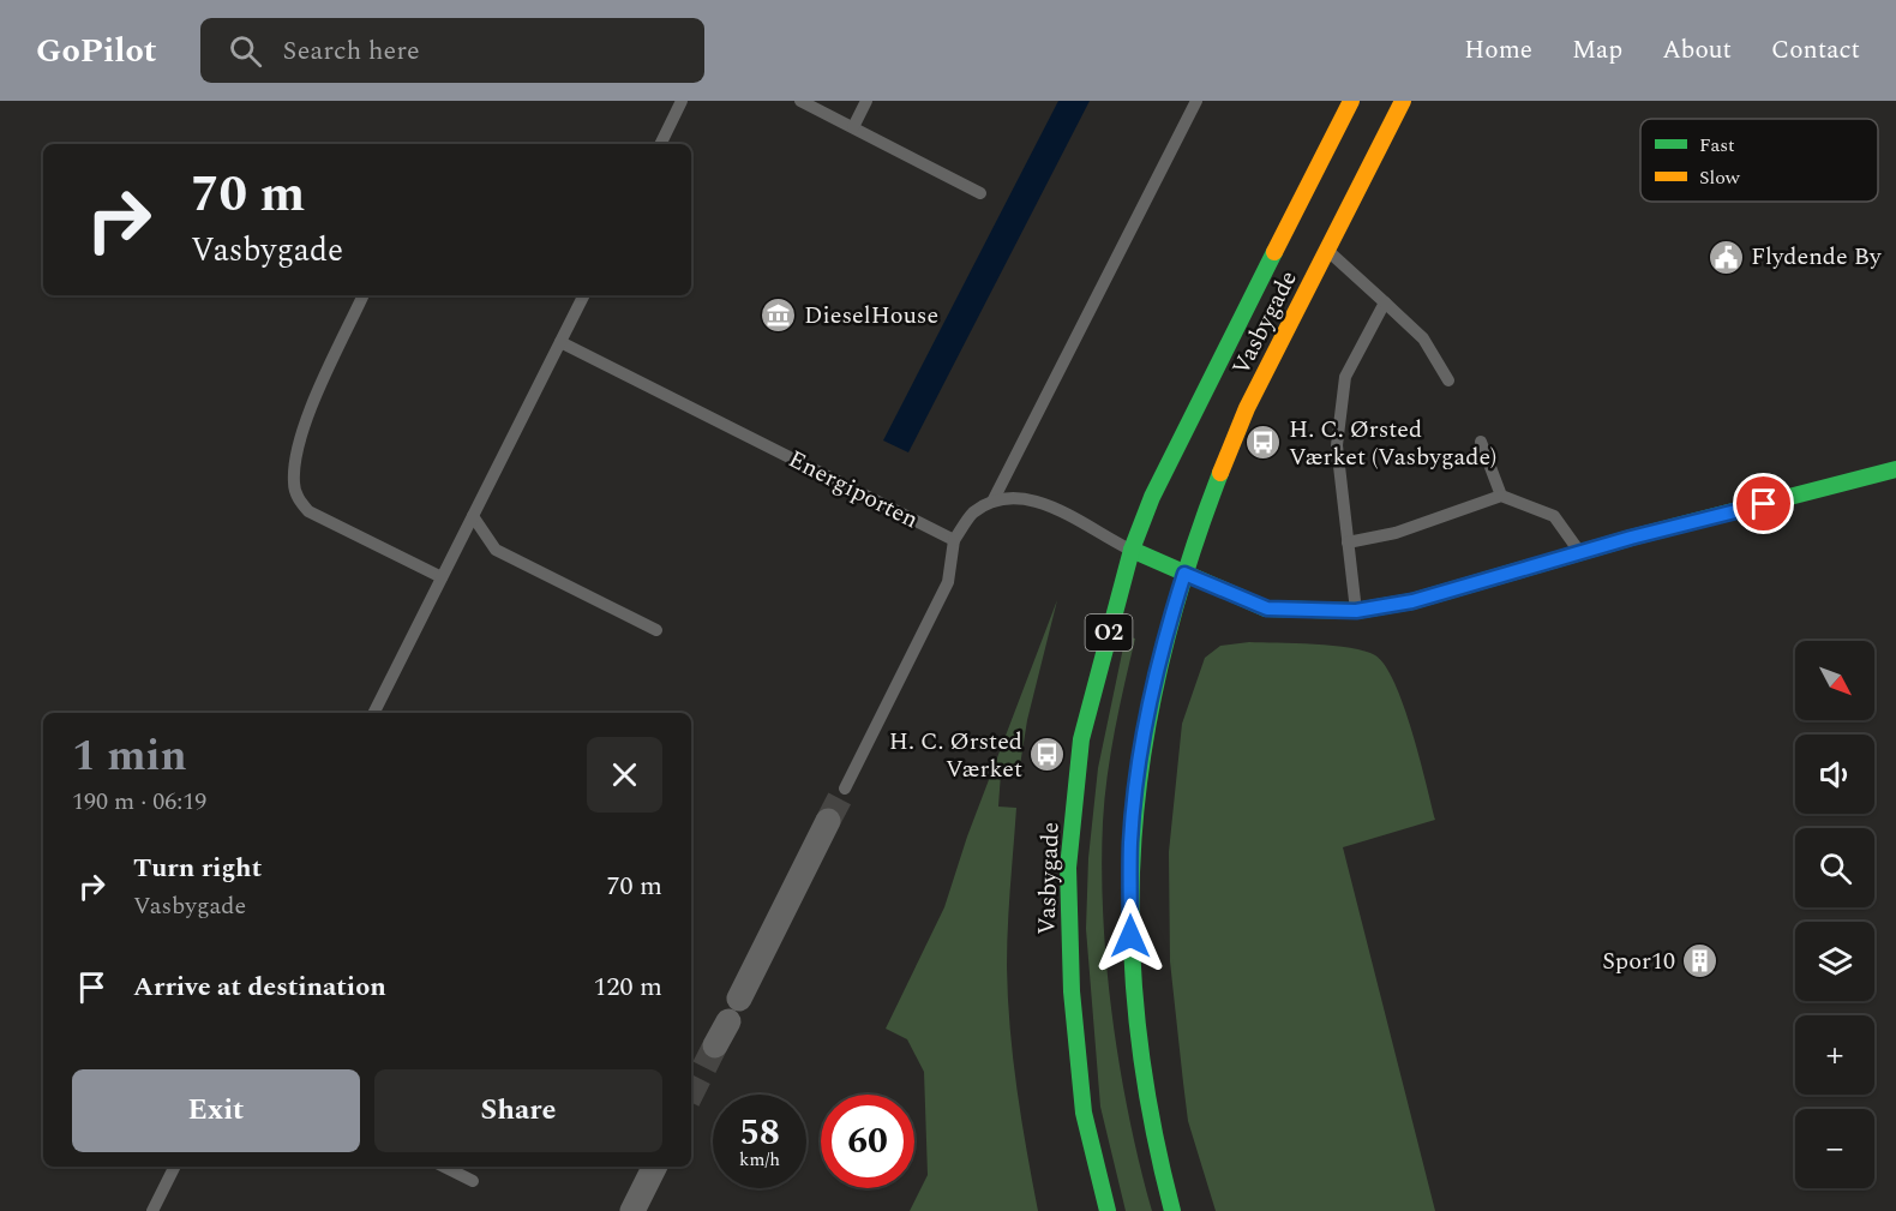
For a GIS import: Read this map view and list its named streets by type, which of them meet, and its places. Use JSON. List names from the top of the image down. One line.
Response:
{"streets":{"main road":["Vasbygade","O2"],"lane":["Energiporten"]},"places":{"public building":["Flydende By"],"museum":["DieselHouse"],"bus stop":["H. C. Ørsted Værket (Vasbygade)","H. C. Ørsted Værket"],"building":["Spor10"]},"legend":["Fast","Slow"],"north":"bottom right","page":{"header":"GoPilot","search":"Search here","nav":["Home","Map","About","Contact"],"turn":["70 m","Vasbygade"],"map_buttons":["+","−"],"heading":["1 min","190 m · 06:19"],"list":[{"name":"Turn right","note":"Vasbygade","value":"70 m"},{"name":"Arrive at destination","value":"120 m"}],"buttons":["Exit","Share"],"speed":"58 km/h","limit":"60"}}
